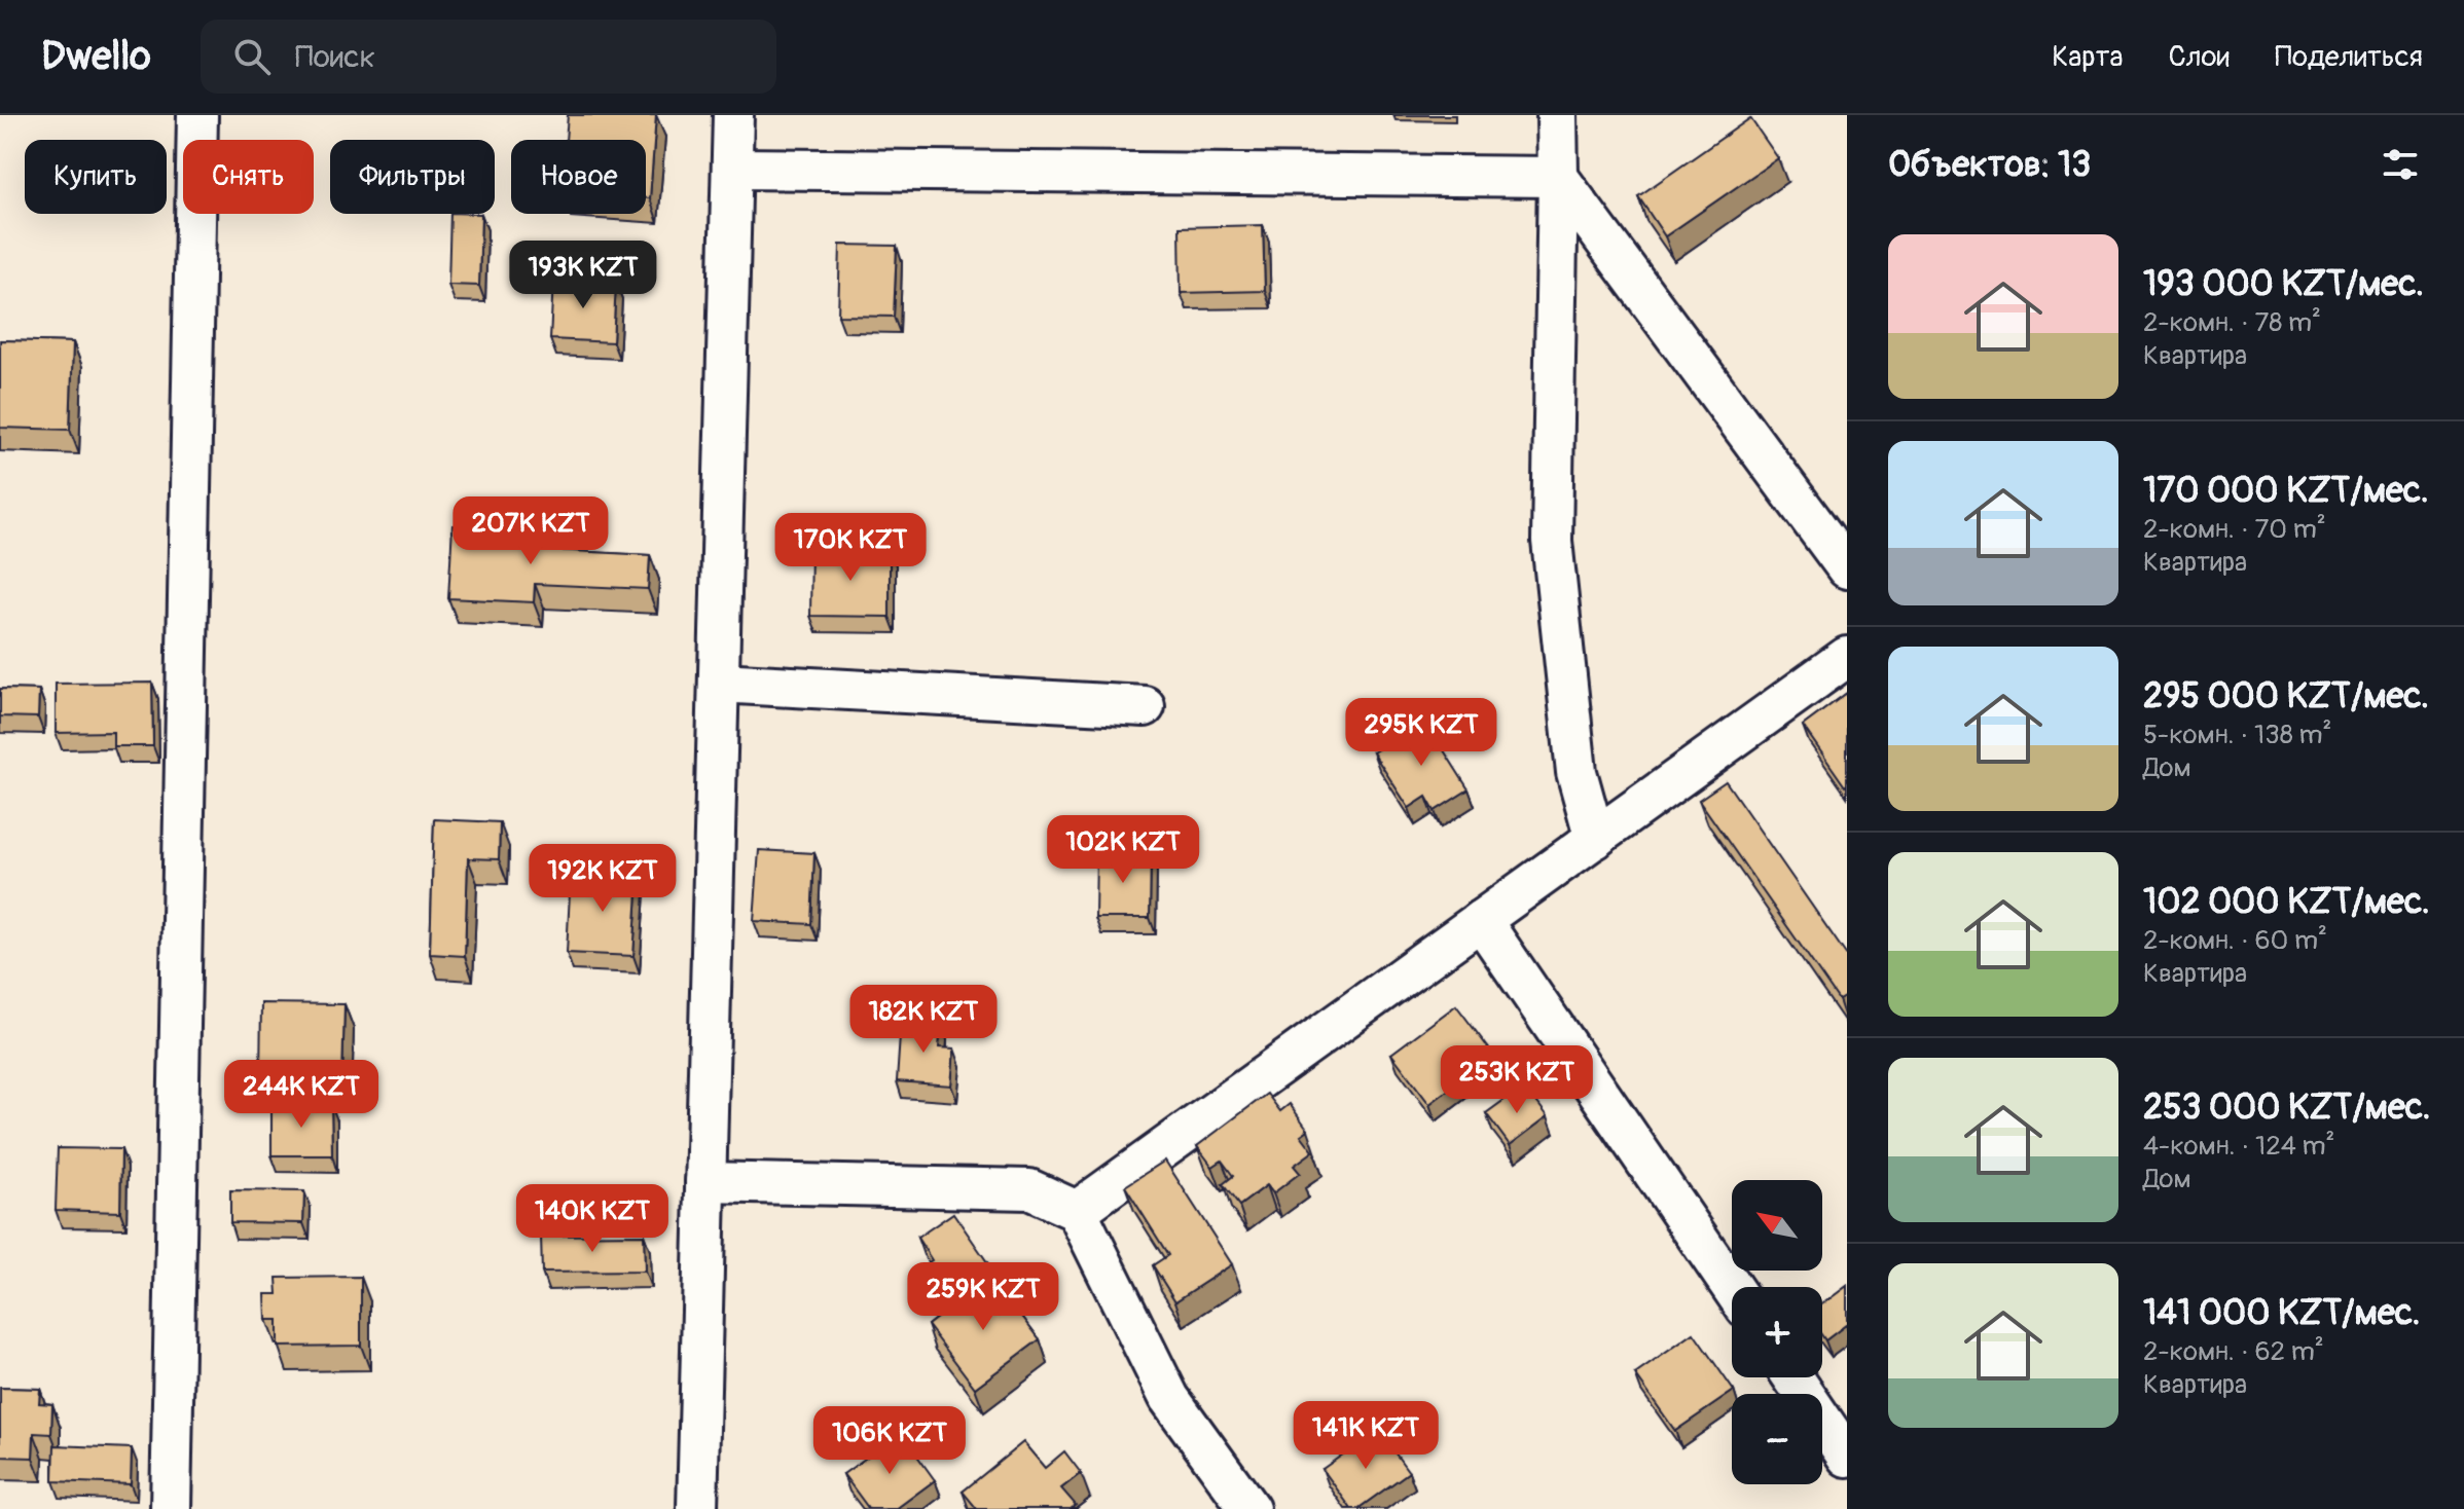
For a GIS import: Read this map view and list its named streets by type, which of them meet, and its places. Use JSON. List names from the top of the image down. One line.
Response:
{"north":"top left","page":{"header":"Dwello","search":"Поиск","nav":["Карта","Слои","Поделиться"],"heading":"Объектов: 13","chip":["Купить","Снять","Фильтры","Новое"],"list":[{"name":"193 000 KZT/мес.","note":"2-комн. · 78 m² · Квартира"},{"name":"170 000 KZT/мес.","note":"2-комн. · 70 m² · Квартира"},{"name":"295 000 KZT/мес.","note":"5-комн. · 138 m² · Дом"},{"name":"102 000 KZT/мес.","note":"2-комн. · 60 m² · Квартира"},{"name":"253 000 KZT/мес.","note":"4-комн. · 124 m² · Дом"},{"name":"141 000 KZT/мес.","note":"2-комн. · 62 m² · Квартира"}],"price":["193K KZT","207K KZT","170K KZT","295K KZT","102K KZT","192K KZT","182K KZT","253K KZT","244K KZT","140K KZT","259K KZT","141K KZT","106K KZT"],"map_buttons":["+","−"]}}
